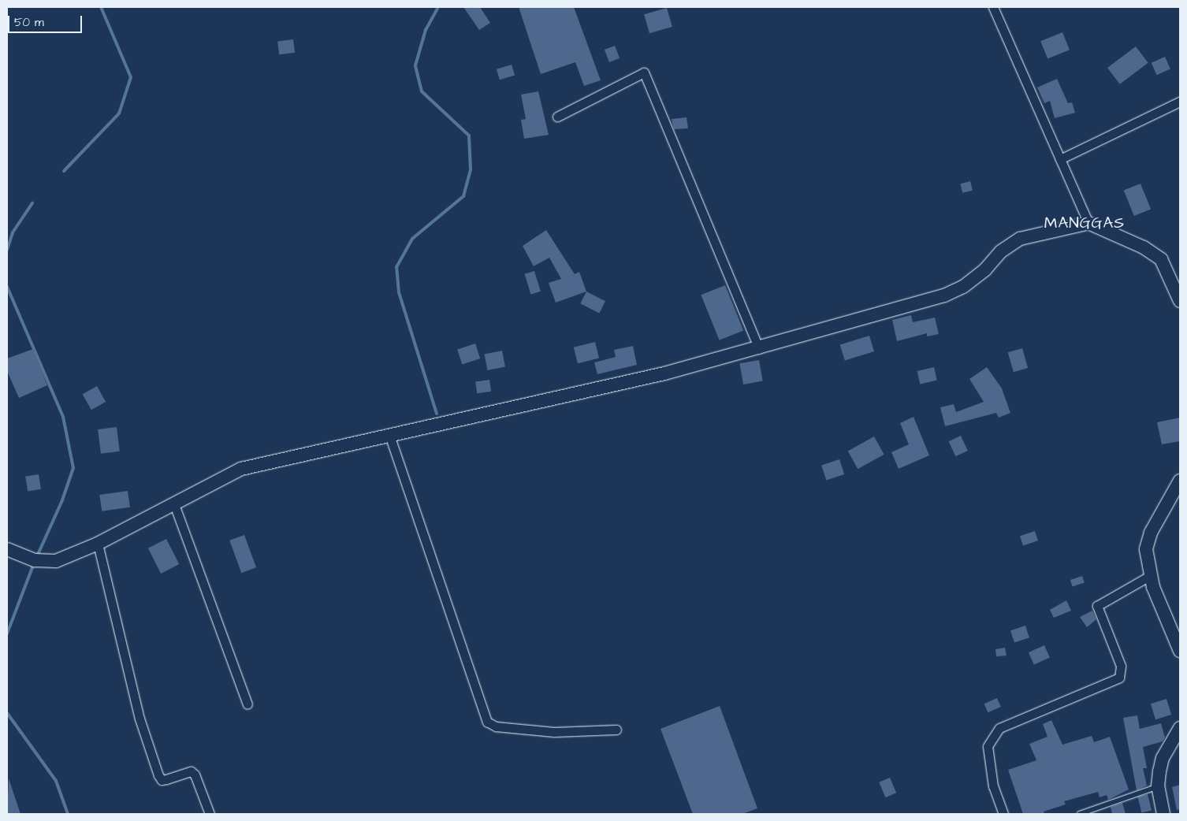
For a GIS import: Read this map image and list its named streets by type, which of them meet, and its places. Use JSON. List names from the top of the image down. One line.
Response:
{"districts":["MANGGAS"],"scale_bar":"50 m"}
